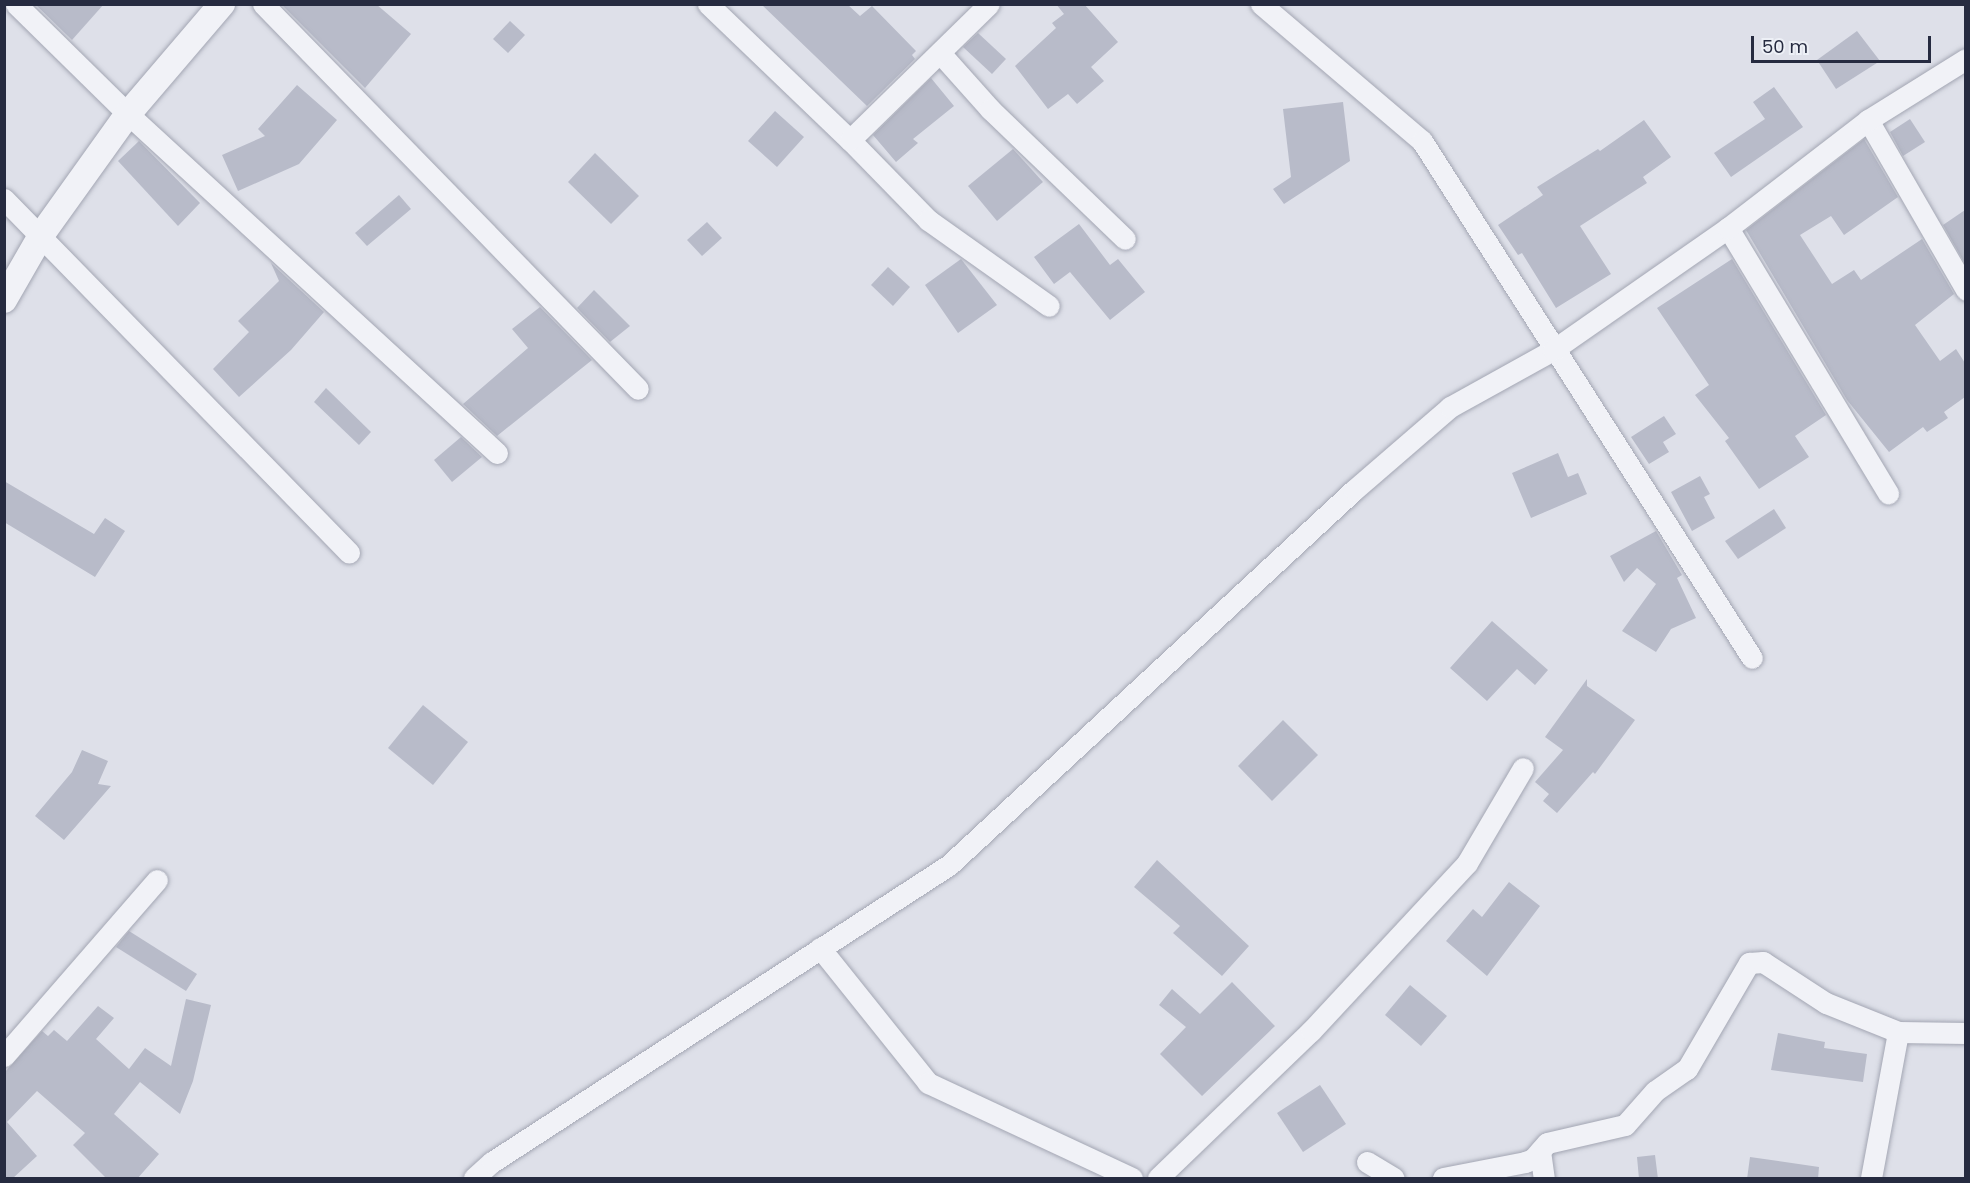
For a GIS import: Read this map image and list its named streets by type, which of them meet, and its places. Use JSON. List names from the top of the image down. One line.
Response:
{"scale_bar":"50 m"}
